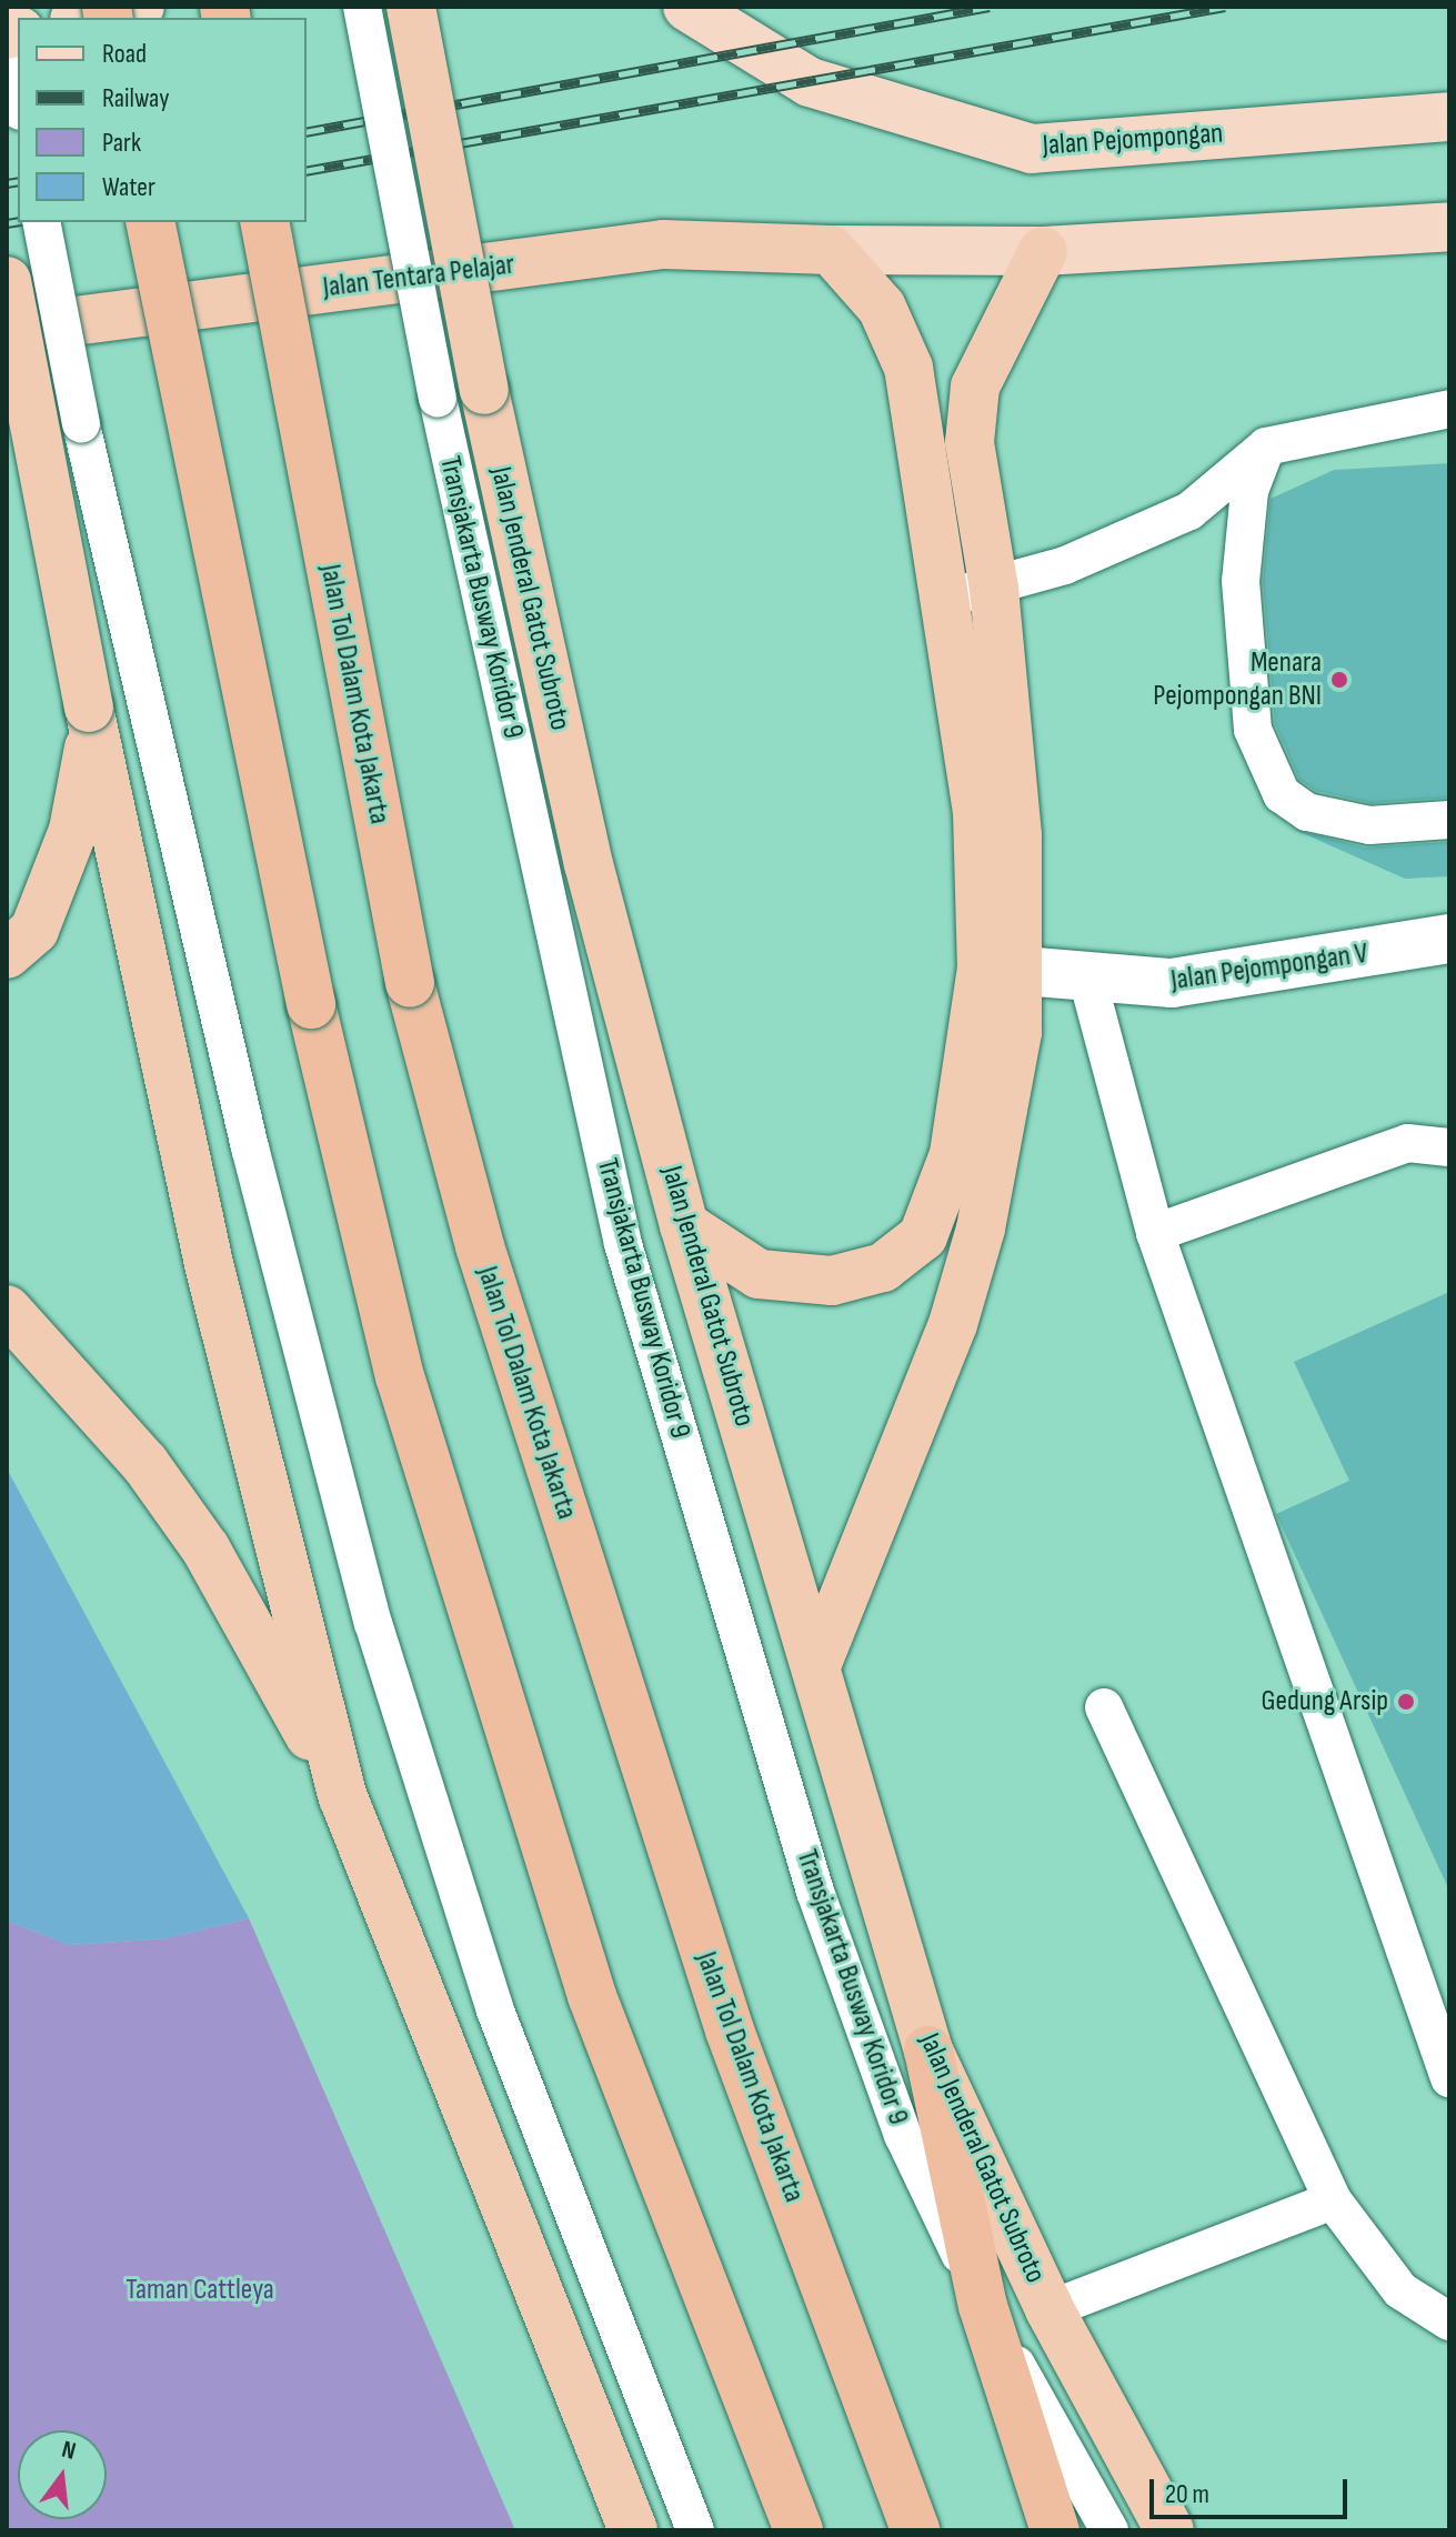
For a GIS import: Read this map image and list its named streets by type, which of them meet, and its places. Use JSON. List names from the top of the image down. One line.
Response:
{"streets":{"highway":["Jalan Tentara Pelajar","Jalan Jenderal Gatot Subroto","Jalan Tol Dalam Kota Jakarta"],"main road":["Jalan Pejompongan"],"street":["Jalan Pejompongan V"],"lane":["Transjakarta Busway Koridor 9"]},"parks":["Taman Cattleya"],"places":["Menara Pejompongan BNI","Gedung Arsip"],"legend":["Road","Railway","Park","Water"],"scale_bar":"20 m","north":"top"}
